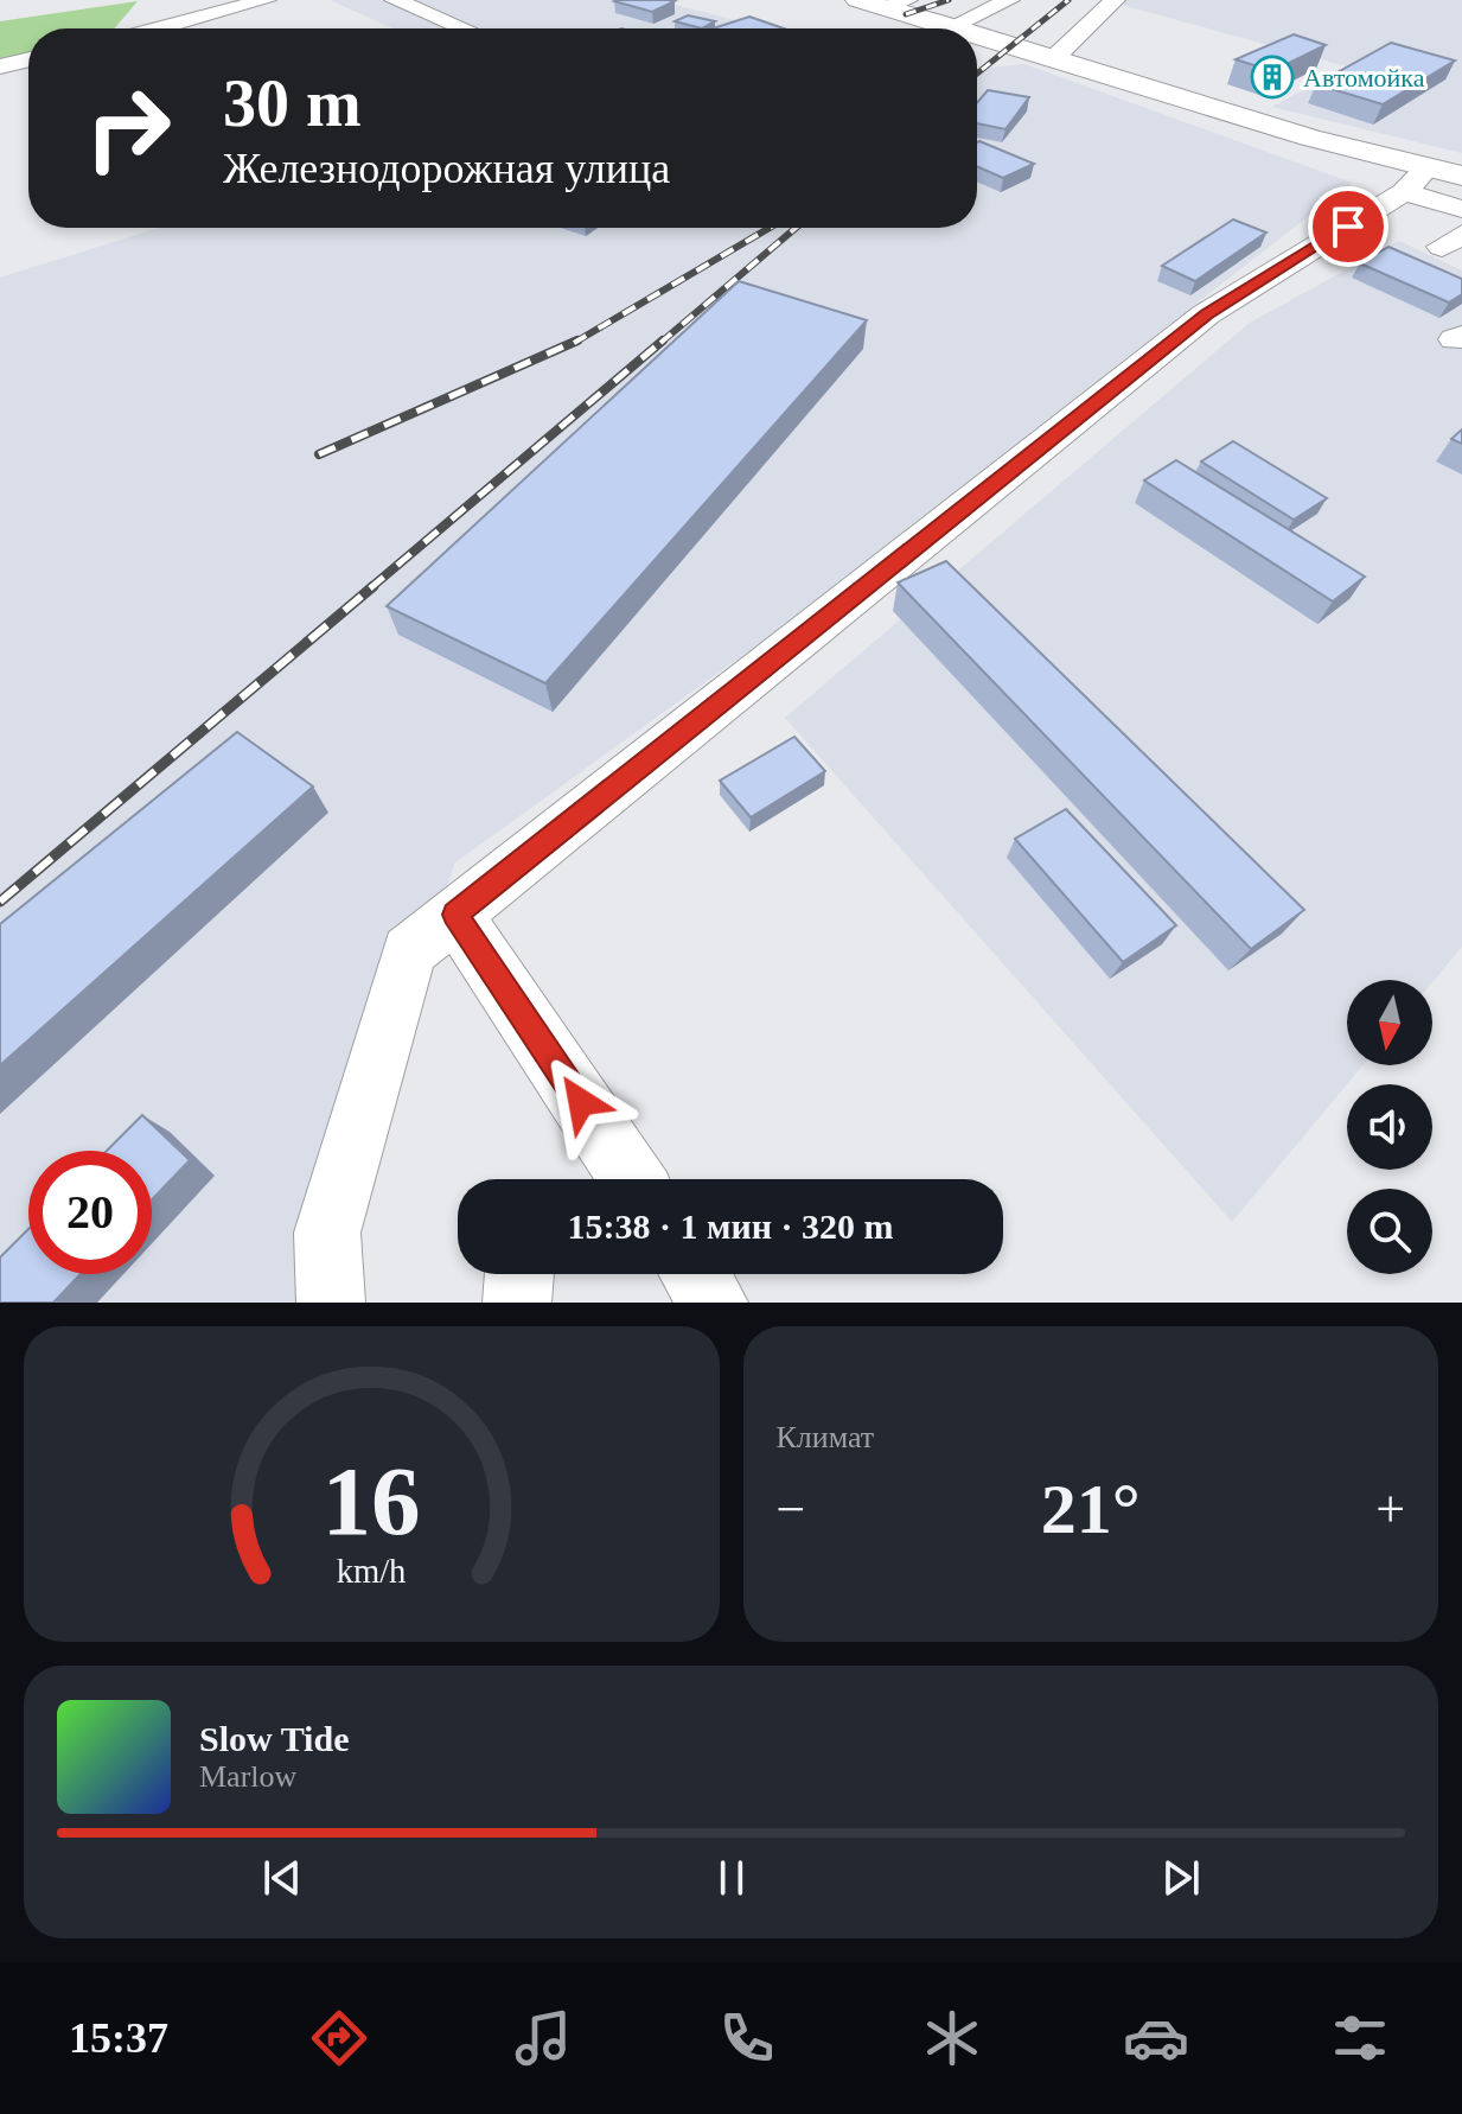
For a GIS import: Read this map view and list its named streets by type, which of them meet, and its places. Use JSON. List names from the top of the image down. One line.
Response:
{"places":{"building":["Автомойка"]},"north":"bottom","page":{"turn":["30 m","Железнодорожная улица"],"limit":"20","trip":"15:38 · 1 мин · 320 m","tile":"Климат","heat":["−","21°","+"],"song":["Slow Tide","Marlow"],"tabs":"15:37","gauge":["16","km/h"]}}
